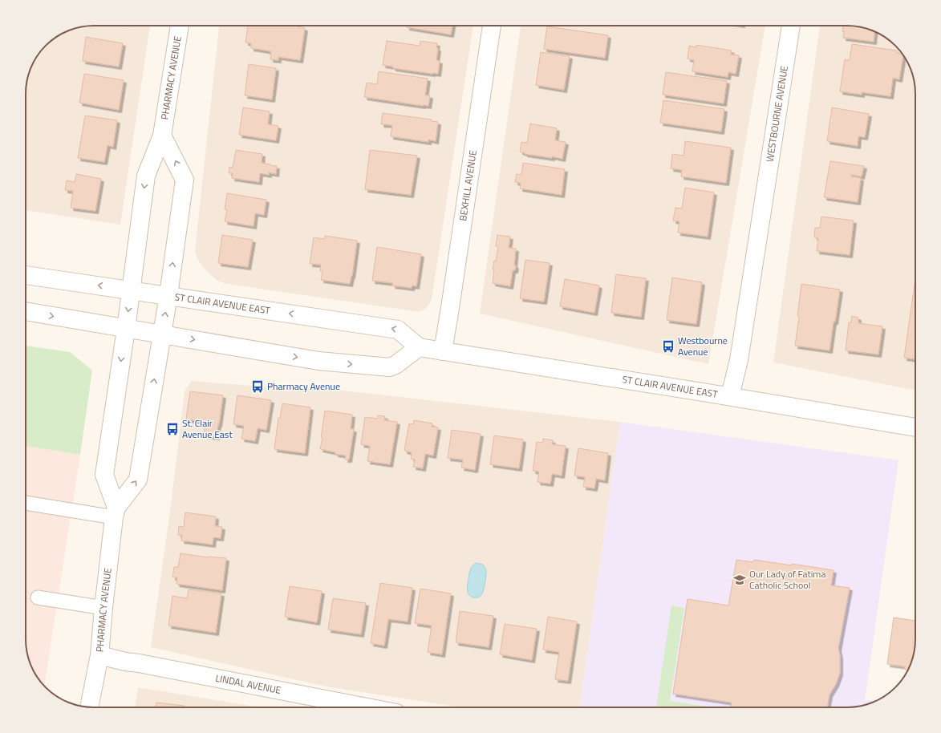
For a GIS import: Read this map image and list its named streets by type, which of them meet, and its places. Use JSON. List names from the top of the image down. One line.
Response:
{"streets":{"street":["PHARMACY AVENUE","WESTBOURNE AVENUE","BEXHILL AVENUE","ST CLAIR AVENUE EAST","LINDAL AVENUE"]},"crossings":[["PHARMACY AVENUE","ST CLAIR AVENUE EAST"],["PHARMACY AVENUE","LINDAL AVENUE"],["WESTBOURNE AVENUE","ST CLAIR AVENUE EAST"],["BEXHILL AVENUE","ST CLAIR AVENUE EAST"]],"places":{"bus stop":["Westbourne Avenue","Pharmacy Avenue","St. Clair Avenue East"],"school or university":["Our Lady of Fatima Catholic School"]}}
